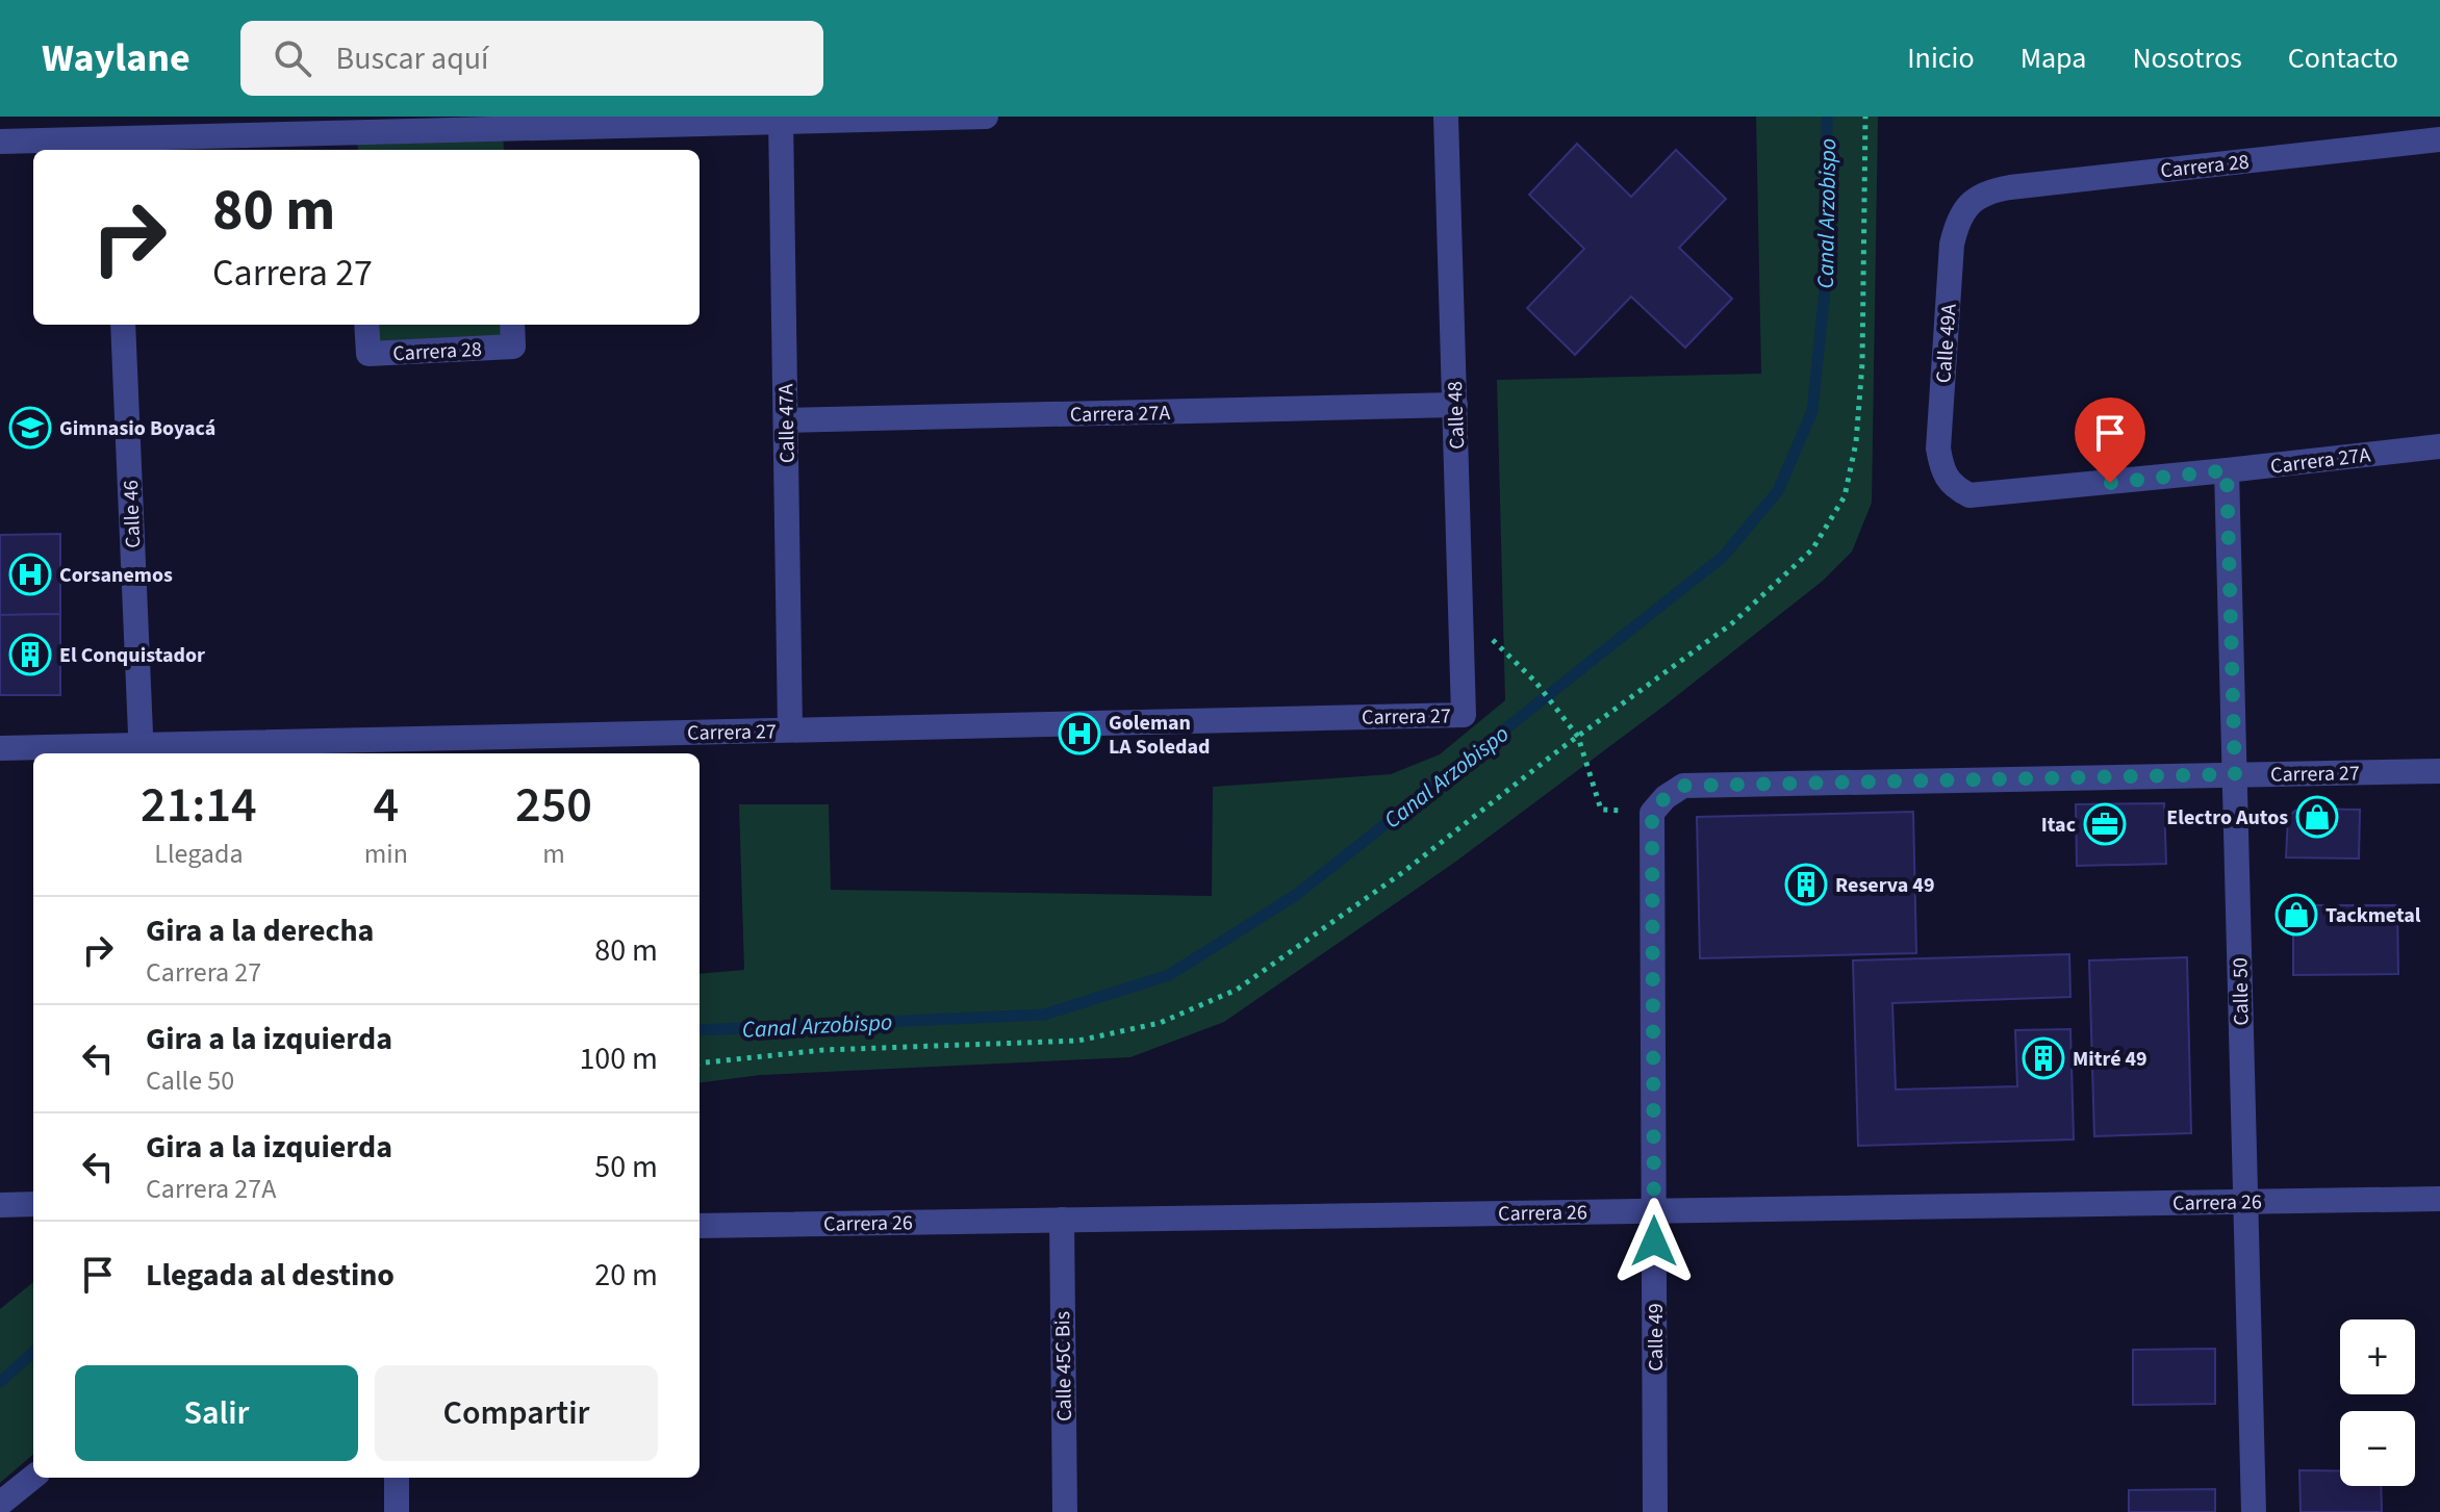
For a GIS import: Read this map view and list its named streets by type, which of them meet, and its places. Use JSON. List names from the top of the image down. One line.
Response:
{"streets":{"street":["Carrera 28","Calle 49A","Carrera 27A","Calle 48","Calle 47A","Calle 46","Carrera 27","Calle 50","Carrera 26","Calle 49","Calle 45C Bis"]},"crossings":[["Carrera 28","Calle 49A"],["Calle 49A","Carrera 27A"],["Carrera 27A","Calle 48"],["Carrera 27A","Calle 47A"],["Carrera 27A","Calle 50"],["Calle 48","Carrera 27"],["Calle 47A","Carrera 27"],["Calle 46","Carrera 27"],["Carrera 27","Calle 50"],["Carrera 27","Calle 49"],["Calle 50","Carrera 26"],["Carrera 26","Calle 49"],["Carrera 26","Calle 45C Bis"]],"water":["Canal Arzobispo"],"places":{"school or university":["Gimnasio Boyacá"],"hospital":["Corsanemos","Goleman LA Soledad"],"building":["El Conquistador","Reserva 49","Mitré 49"],"shop":["Electro Autos","Tackmetal"],"office":["Itac"]},"page":{"header":"Waylane","search":"Buscar aquí","nav":["Inicio","Mapa","Nosotros","Contacto"],"turn":["80 m","Carrera 27"],"eta":["21:14","Llegada","4","min","250","m"],"list":[{"name":"Gira a la derecha","note":"Carrera 27","value":"80 m"},{"name":"Gira a la izquierda","note":"Calle 50","value":"100 m"},{"name":"Gira a la izquierda","note":"Carrera 27A","value":"50 m"},{"name":"Llegada al destino","value":"20 m"}],"map_buttons":["+","−"],"buttons":["Salir","Compartir"]}}
